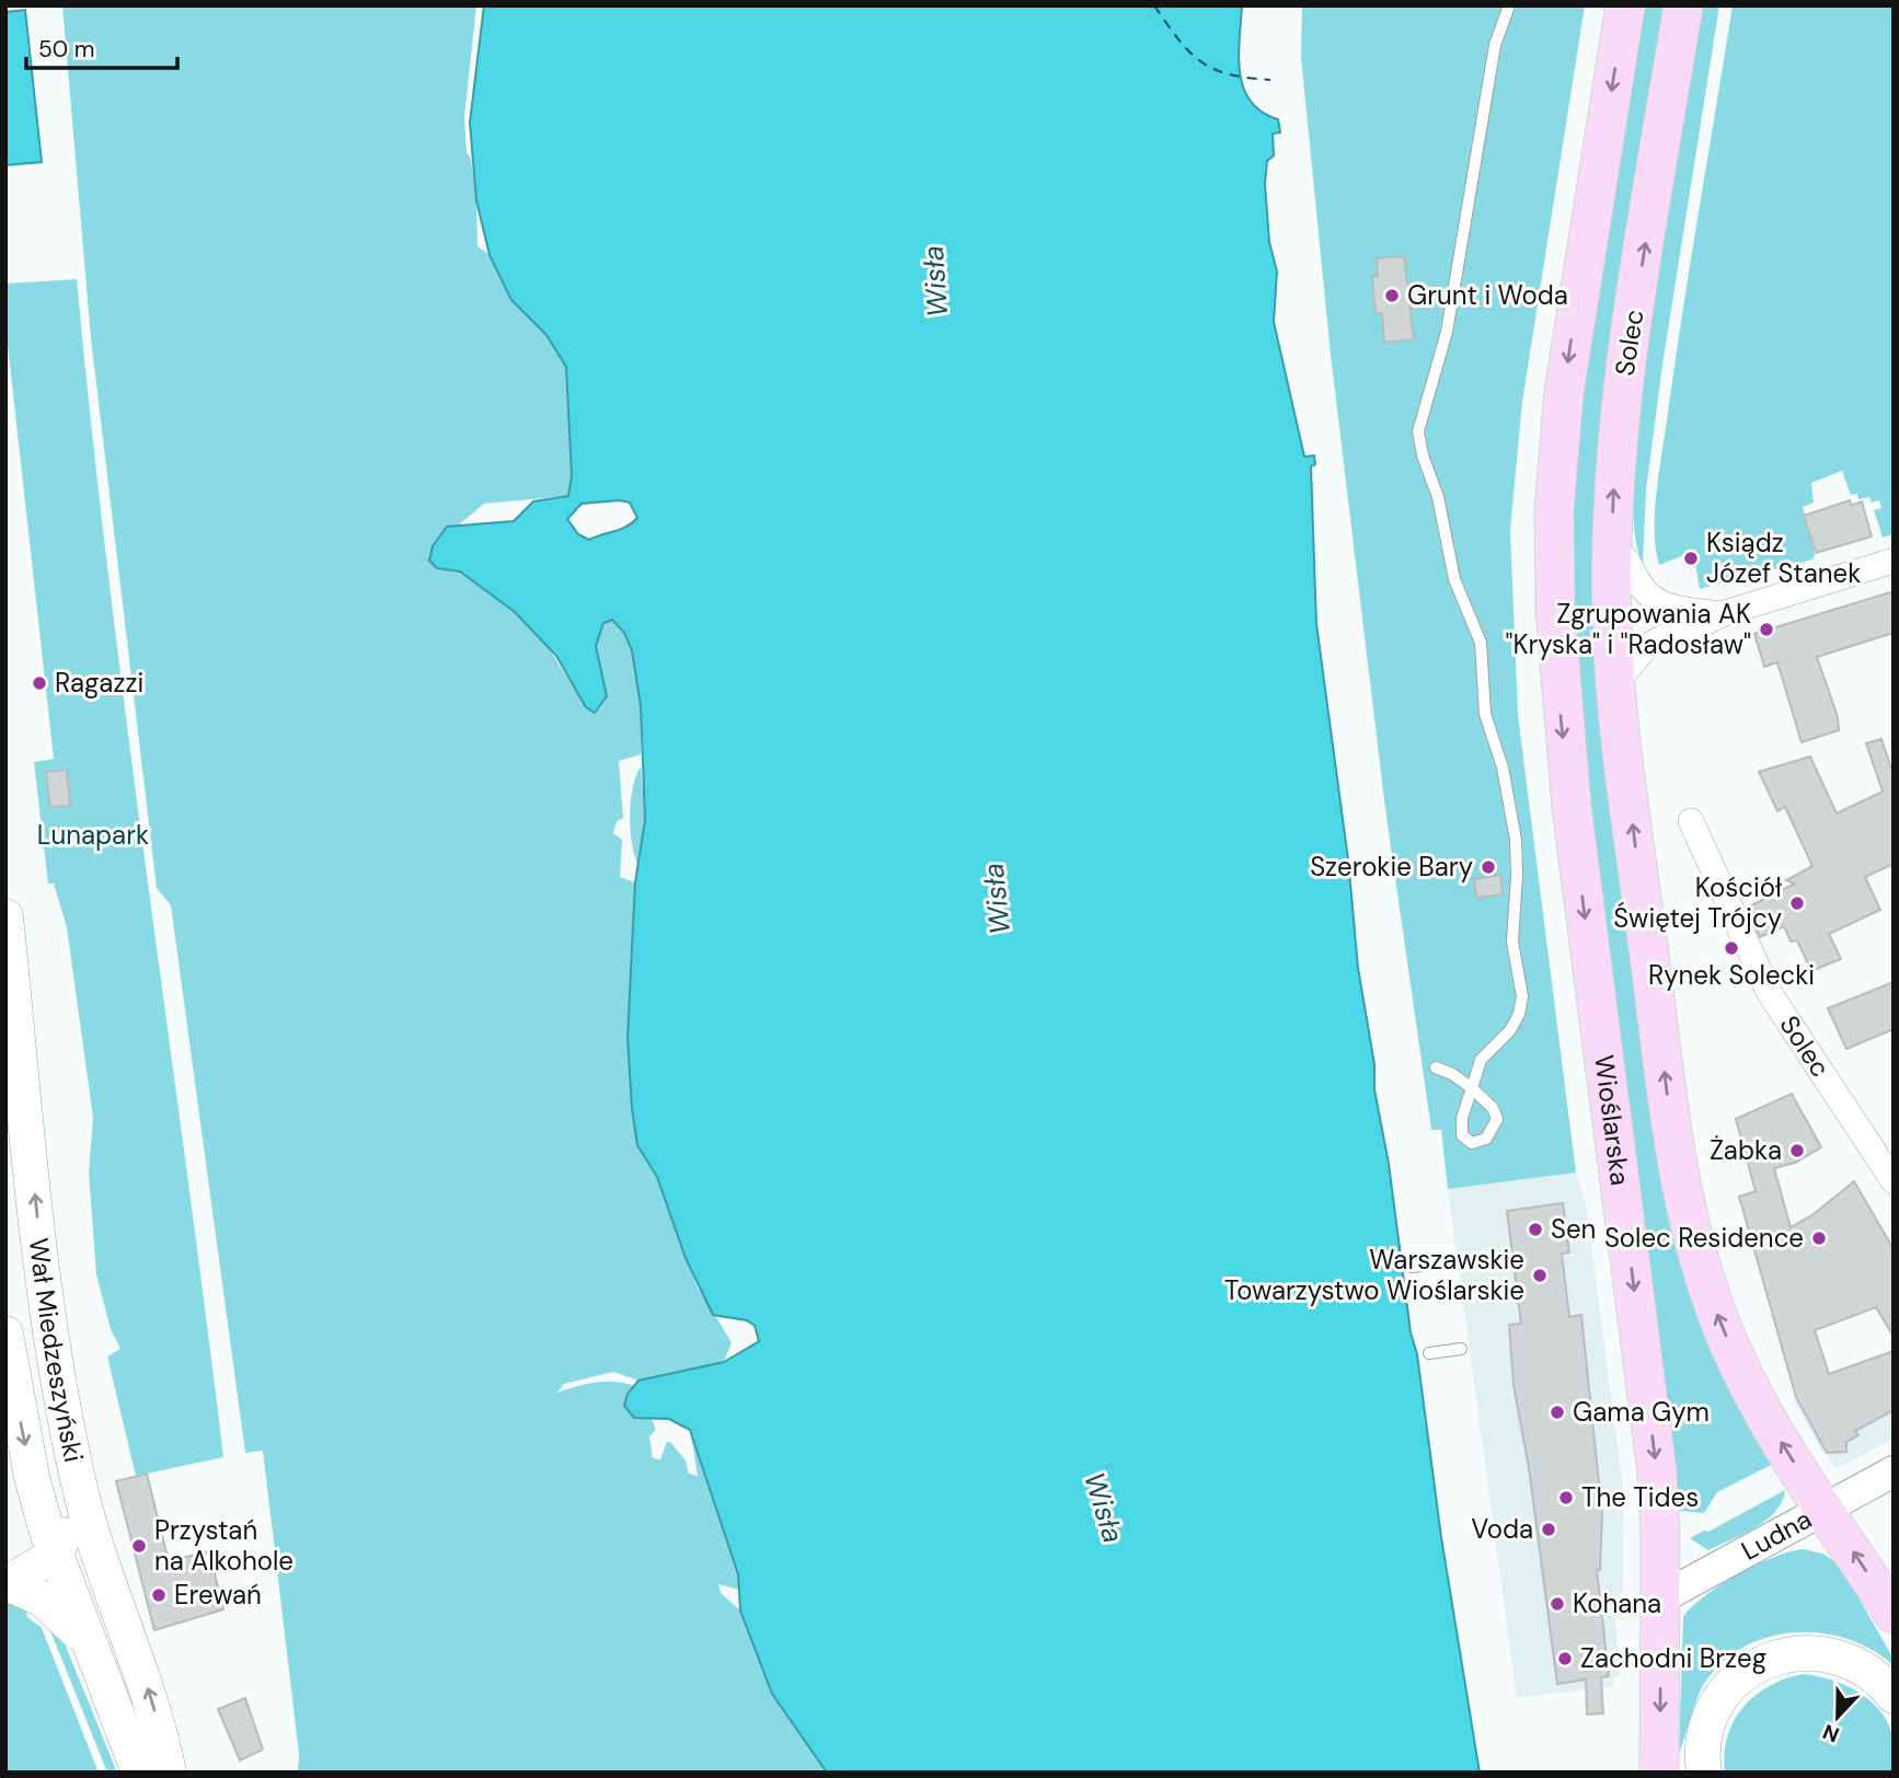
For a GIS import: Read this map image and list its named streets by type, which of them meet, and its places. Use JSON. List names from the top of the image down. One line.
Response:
{"streets":{"main road":["Solec","Wioślarska","Wał Miedzeszyński"],"street":["Ludna"]},"crossings":[["Wioślarska","Ludna"]],"one_way":["Solec"],"water":["Wisła"],"parks":["Lunapark"],"places":["Grunt i Woda","Ksiądz Józef Stanek","Zgrupowania AK \"Kryska\" i \"Radosław\"","Ragazzi","Szerokie Bary","Kościół Świętej Trójcy","Rynek Solecki","Żabka","Sen","Solec Residence","Warszawskie Towarzystwo Wioślarskie","Gama Gym","The Tides","Voda","Przystań na Alkohole","Erewań","Kohana","Zachodni Brzeg"],"scale_bar":"50 m","north":"bottom"}
